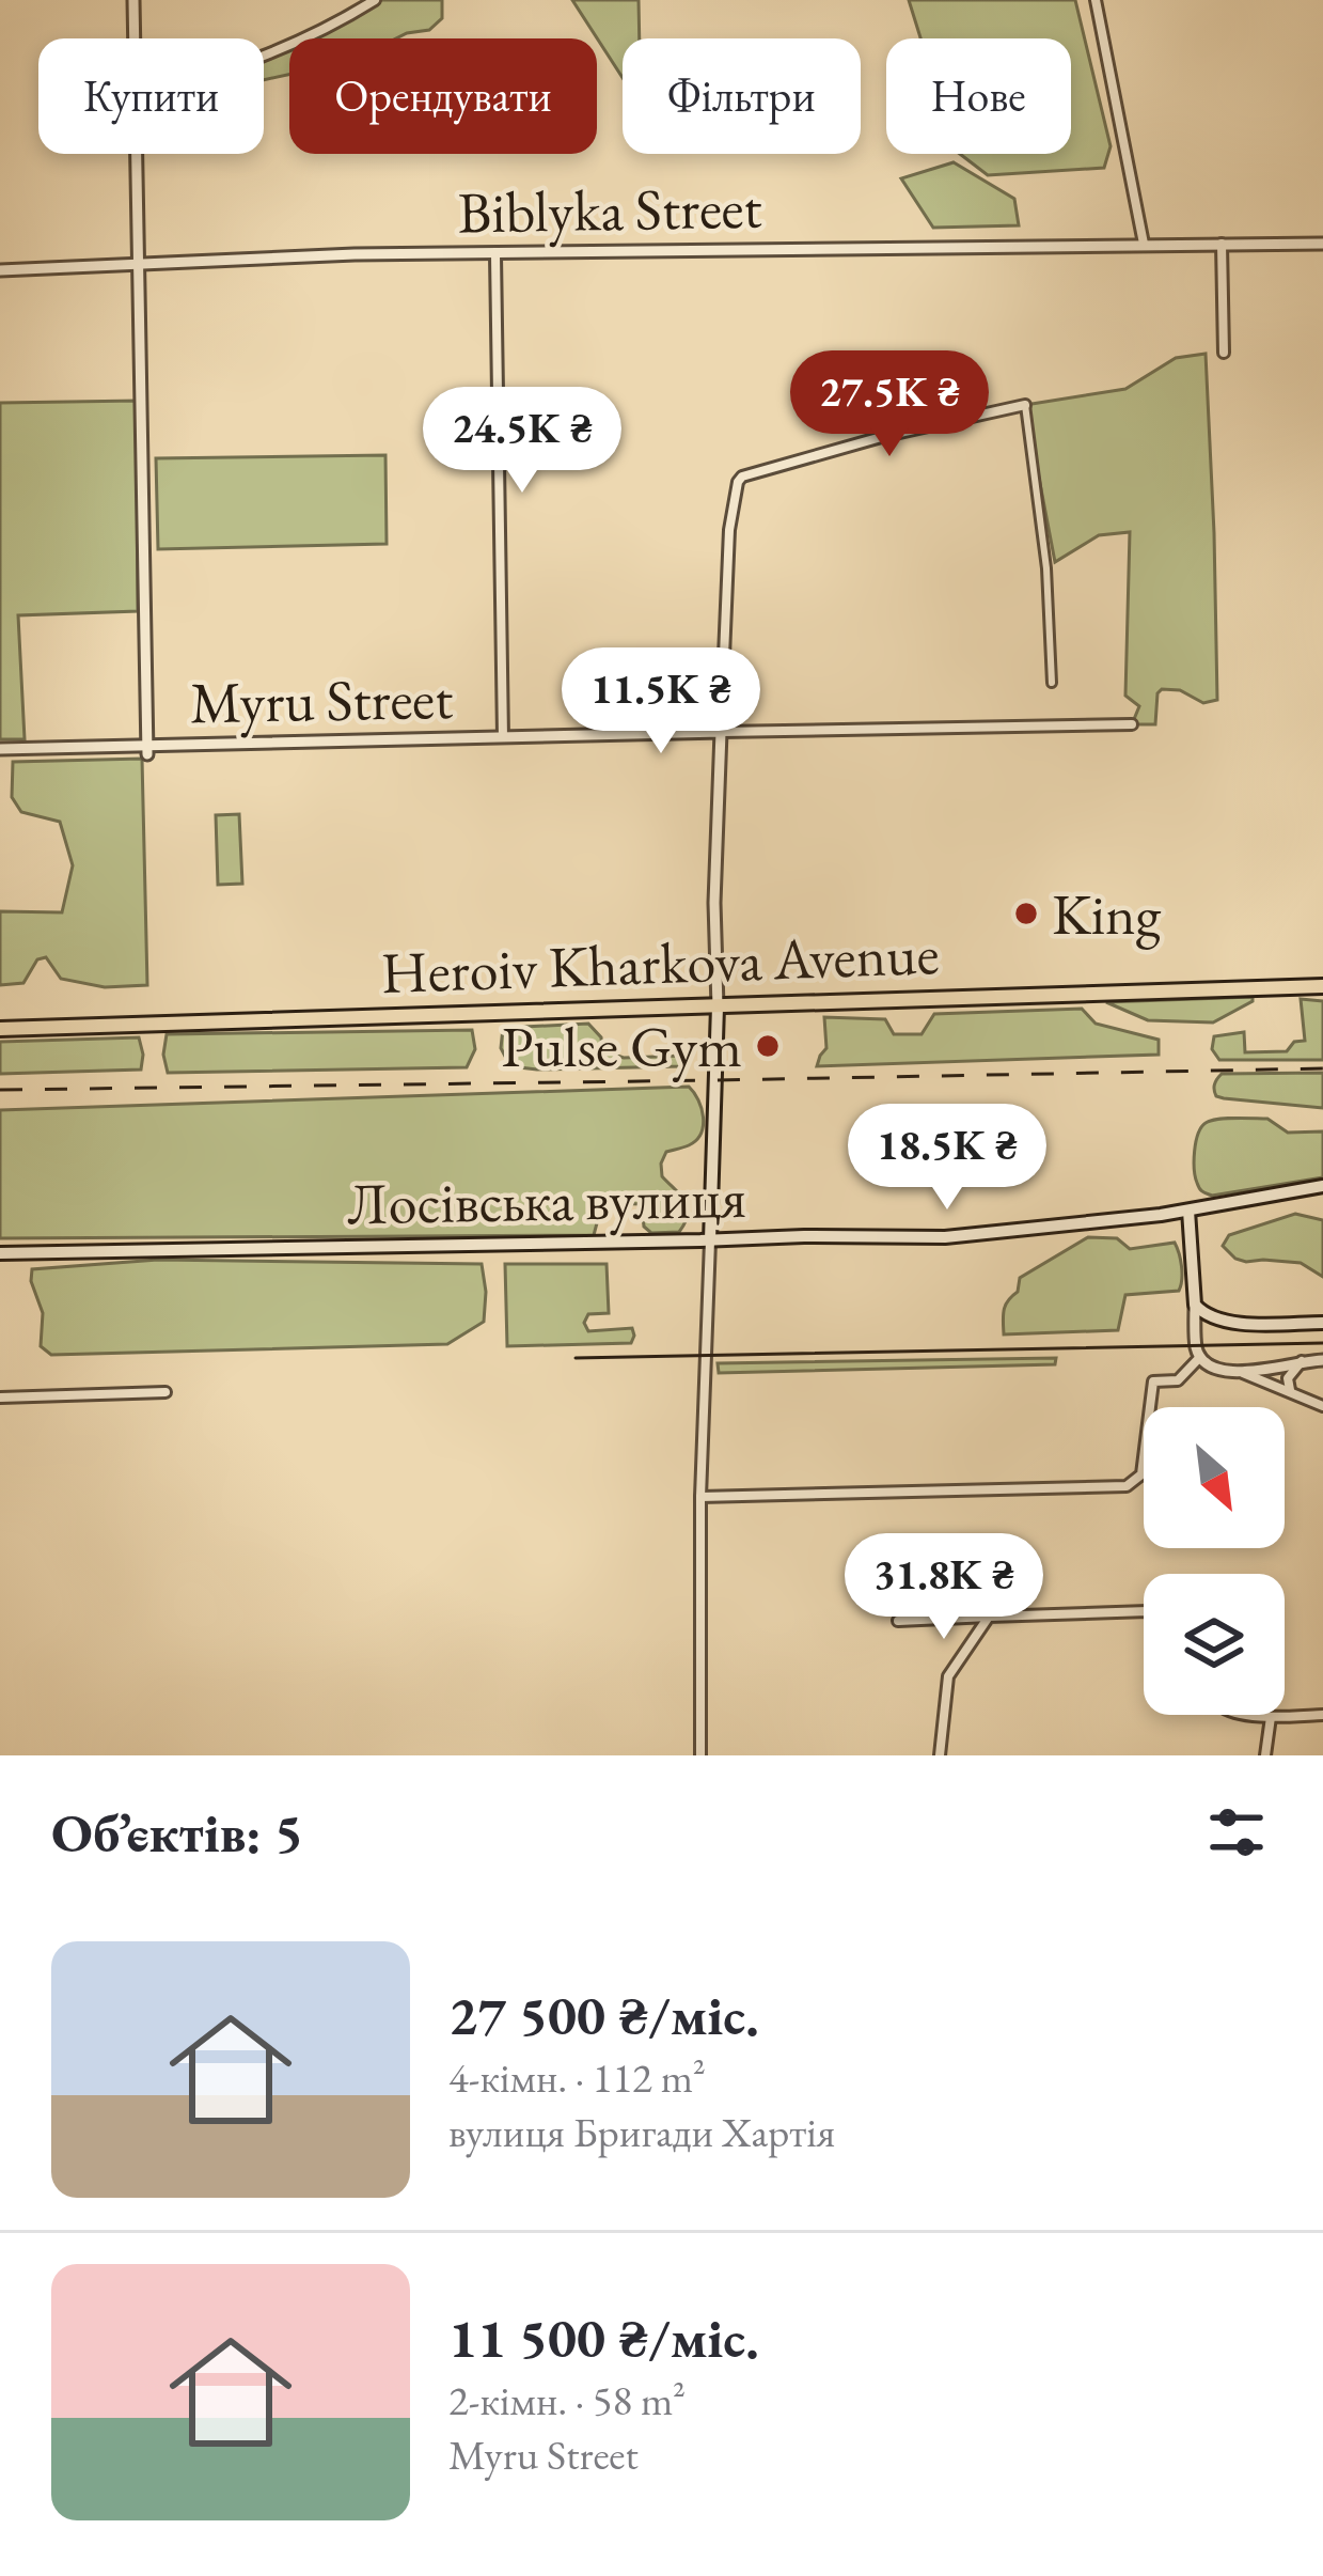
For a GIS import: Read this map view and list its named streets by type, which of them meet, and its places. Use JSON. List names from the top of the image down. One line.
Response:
{"streets":{"main road":["Heroiv Kharkova Avenue","Лосівська вулиця"],"street":["Biblyka Street","Myru Street"]},"places":["King","Pulse Gym"],"north":"bottom right","page":{"chip":["Купити","Орендувати","Фільтри","Нове"],"price":["27.5K ₴","24.5K ₴","11.5K ₴","18.5K ₴","31.8K ₴"],"heading":"Об’єктів: 5","list":[{"name":"27 500 ₴/міс.","note":"4-кімн. · 112 m² · вулиця Бригади Хартія"},{"name":"11 500 ₴/міс.","note":"2-кімн. · 58 m² · Myru Street"}]}}
